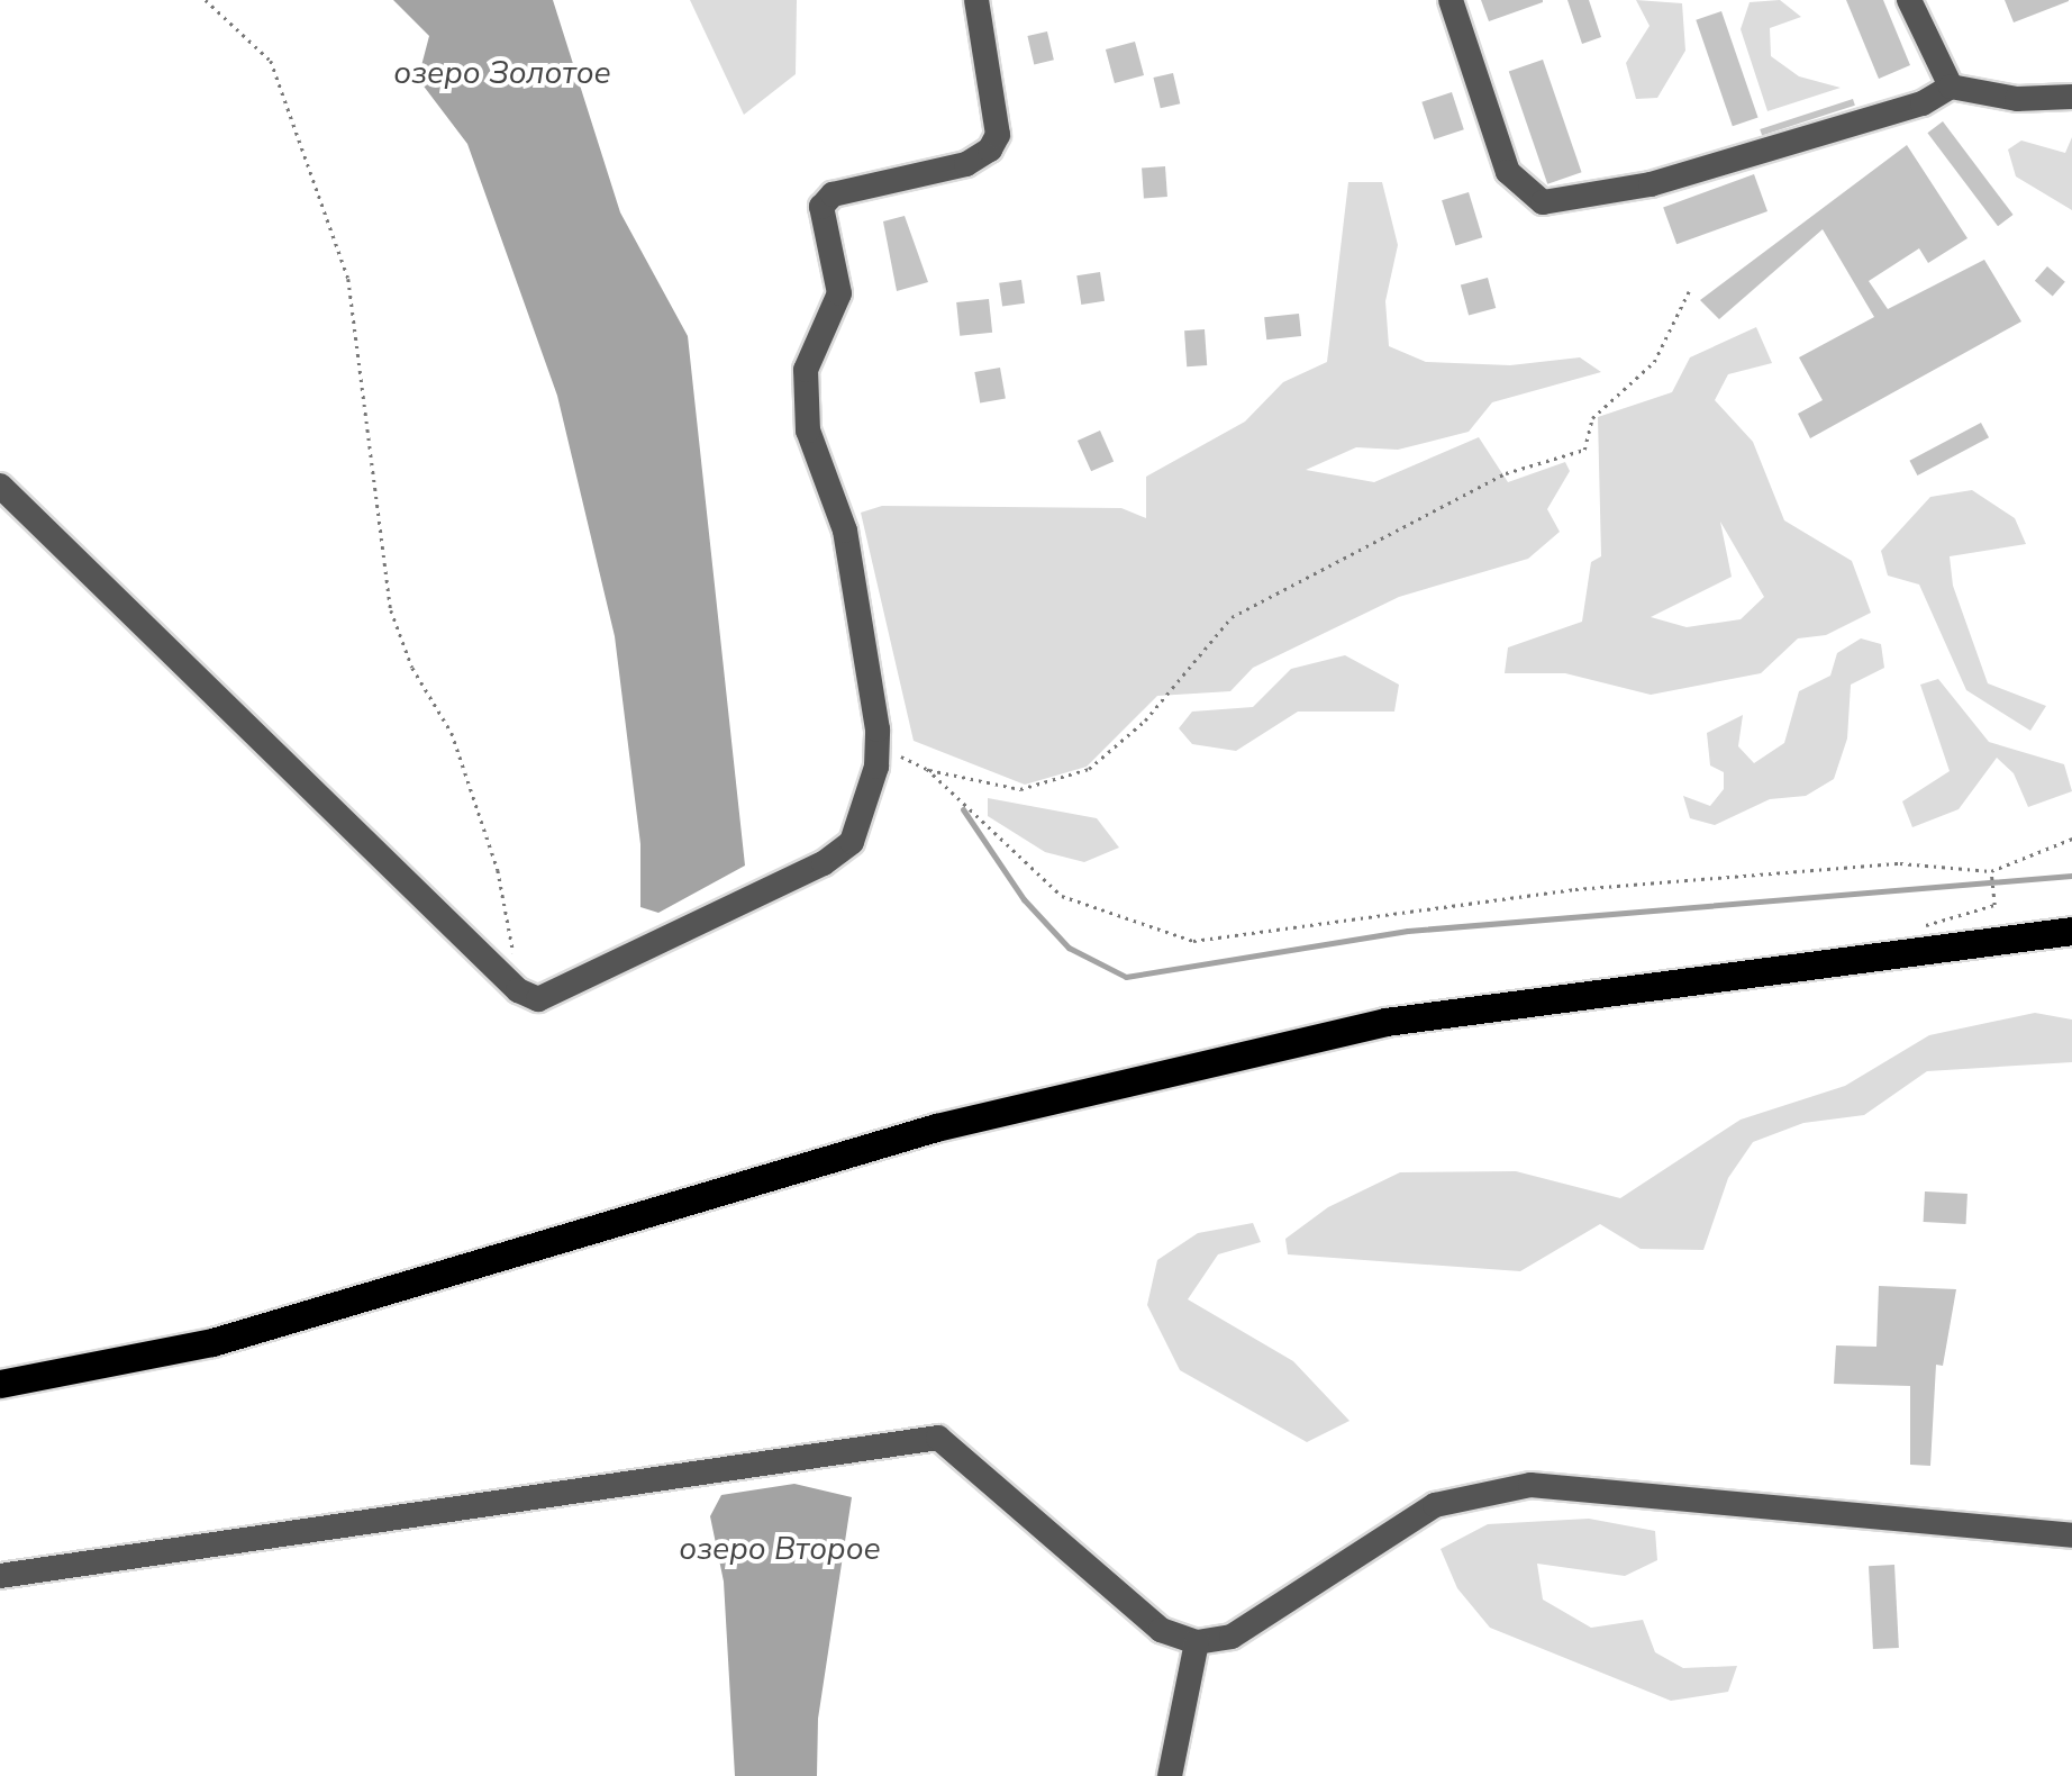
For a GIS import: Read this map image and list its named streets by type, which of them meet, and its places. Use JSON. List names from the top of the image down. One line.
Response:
{"water":["озеро Золотое","озеро Второе"]}
